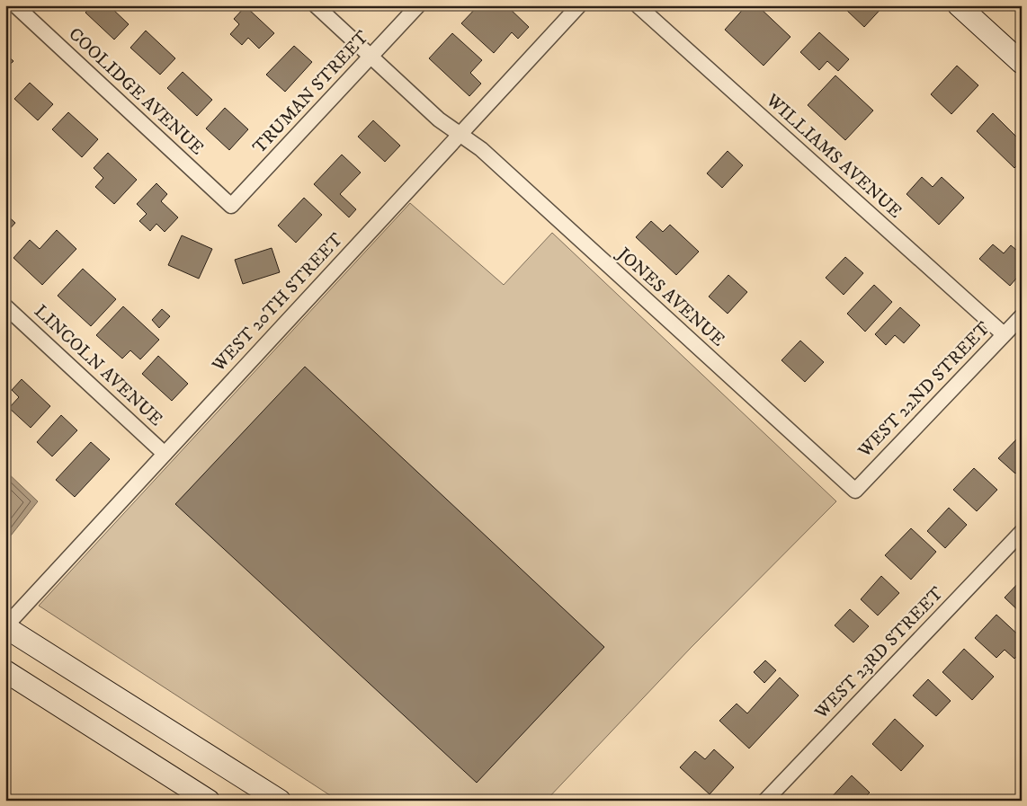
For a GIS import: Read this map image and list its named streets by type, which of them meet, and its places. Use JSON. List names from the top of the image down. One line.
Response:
{"streets":{"street":["COOLIDGE AVENUE","TRUMAN STREET","WILLIAMS AVENUE","JONES AVENUE","WEST 20TH STREET","LINCOLN AVENUE","WEST 22ND STREET","WEST 23RD STREET"]},"crossings":[["COOLIDGE AVENUE","TRUMAN STREET"],["TRUMAN STREET","JONES AVENUE"],["WILLIAMS AVENUE","WEST 22ND STREET"],["JONES AVENUE","WEST 20TH STREET"],["JONES AVENUE","WEST 22ND STREET"],["WEST 20TH STREET","LINCOLN AVENUE"]]}
